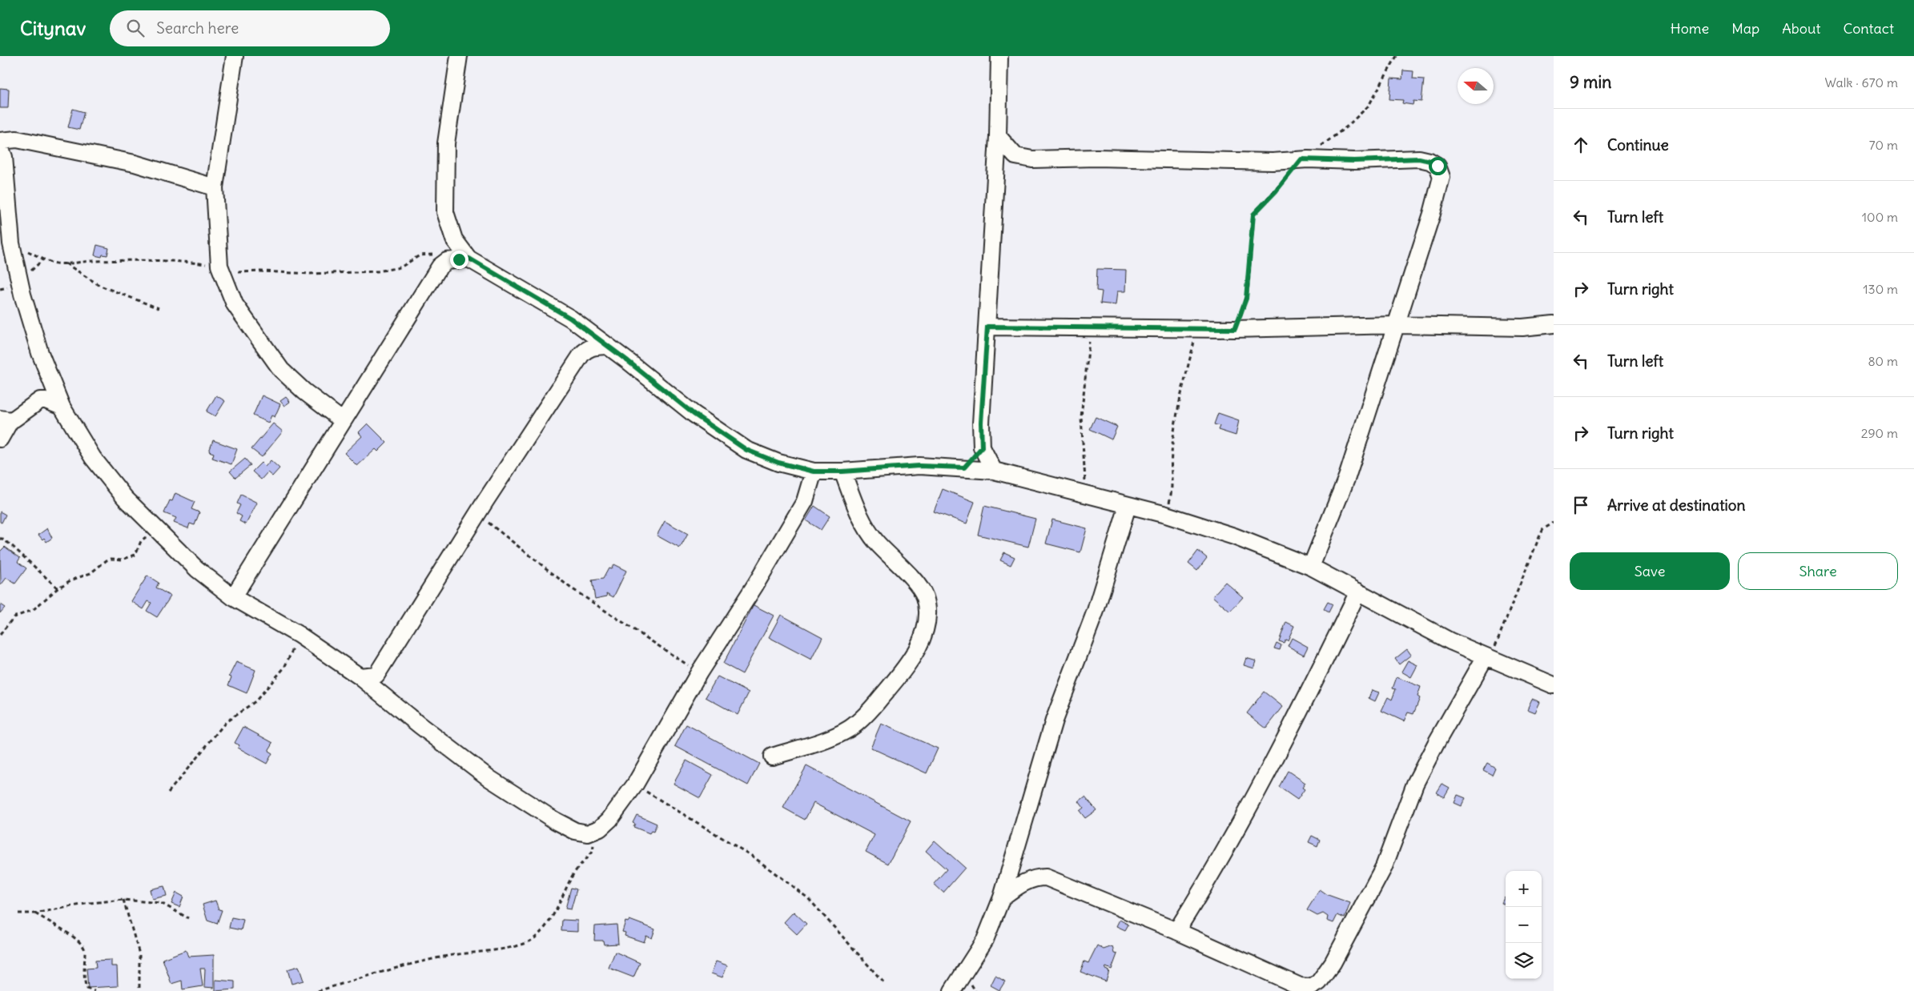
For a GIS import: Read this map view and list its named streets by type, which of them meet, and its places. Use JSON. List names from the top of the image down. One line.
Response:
{"north":"left","page":{"header":"Citynav","search":"Search here","nav":["Home","Map","About","Contact"],"heading":["9 min","Walk · 670 m"],"list":[["Continue","70 m"],["Turn left","100 m"],["Turn right","130 m"],["Turn left","80 m"],["Turn right","290 m"],"Arrive at destination"],"buttons":["Save","Share"],"map_buttons":["+","−"]}}
